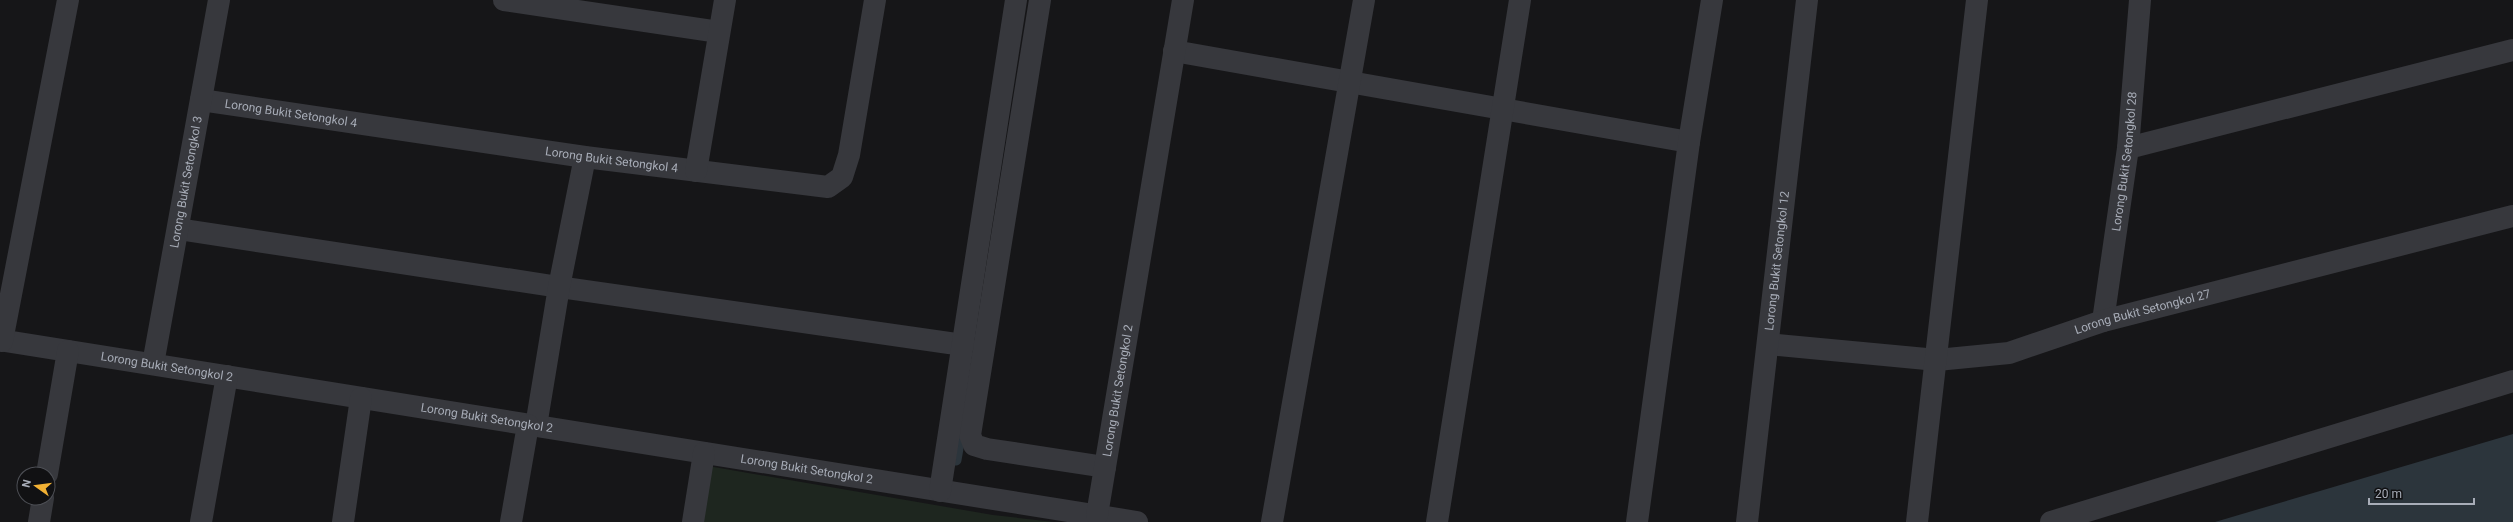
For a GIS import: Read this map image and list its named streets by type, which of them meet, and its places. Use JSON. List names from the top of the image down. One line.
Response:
{"streets":{"street":["Lorong Bukit Setongkol 4","Lorong Bukit Setongkol 28","Lorong Bukit Setongkol 3","Lorong Bukit Setongkol 12","Lorong Bukit Setongkol 27","Lorong Bukit Setongkol 2"]},"crossings":[["Lorong Bukit Setongkol 4","Lorong Bukit Setongkol 3"],["Lorong Bukit Setongkol 28","Lorong Bukit Setongkol 27"],["Lorong Bukit Setongkol 3","Lorong Bukit Setongkol 2"],["Lorong Bukit Setongkol 12","Lorong Bukit Setongkol 27"]],"scale_bar":"20 m","north":"left"}
